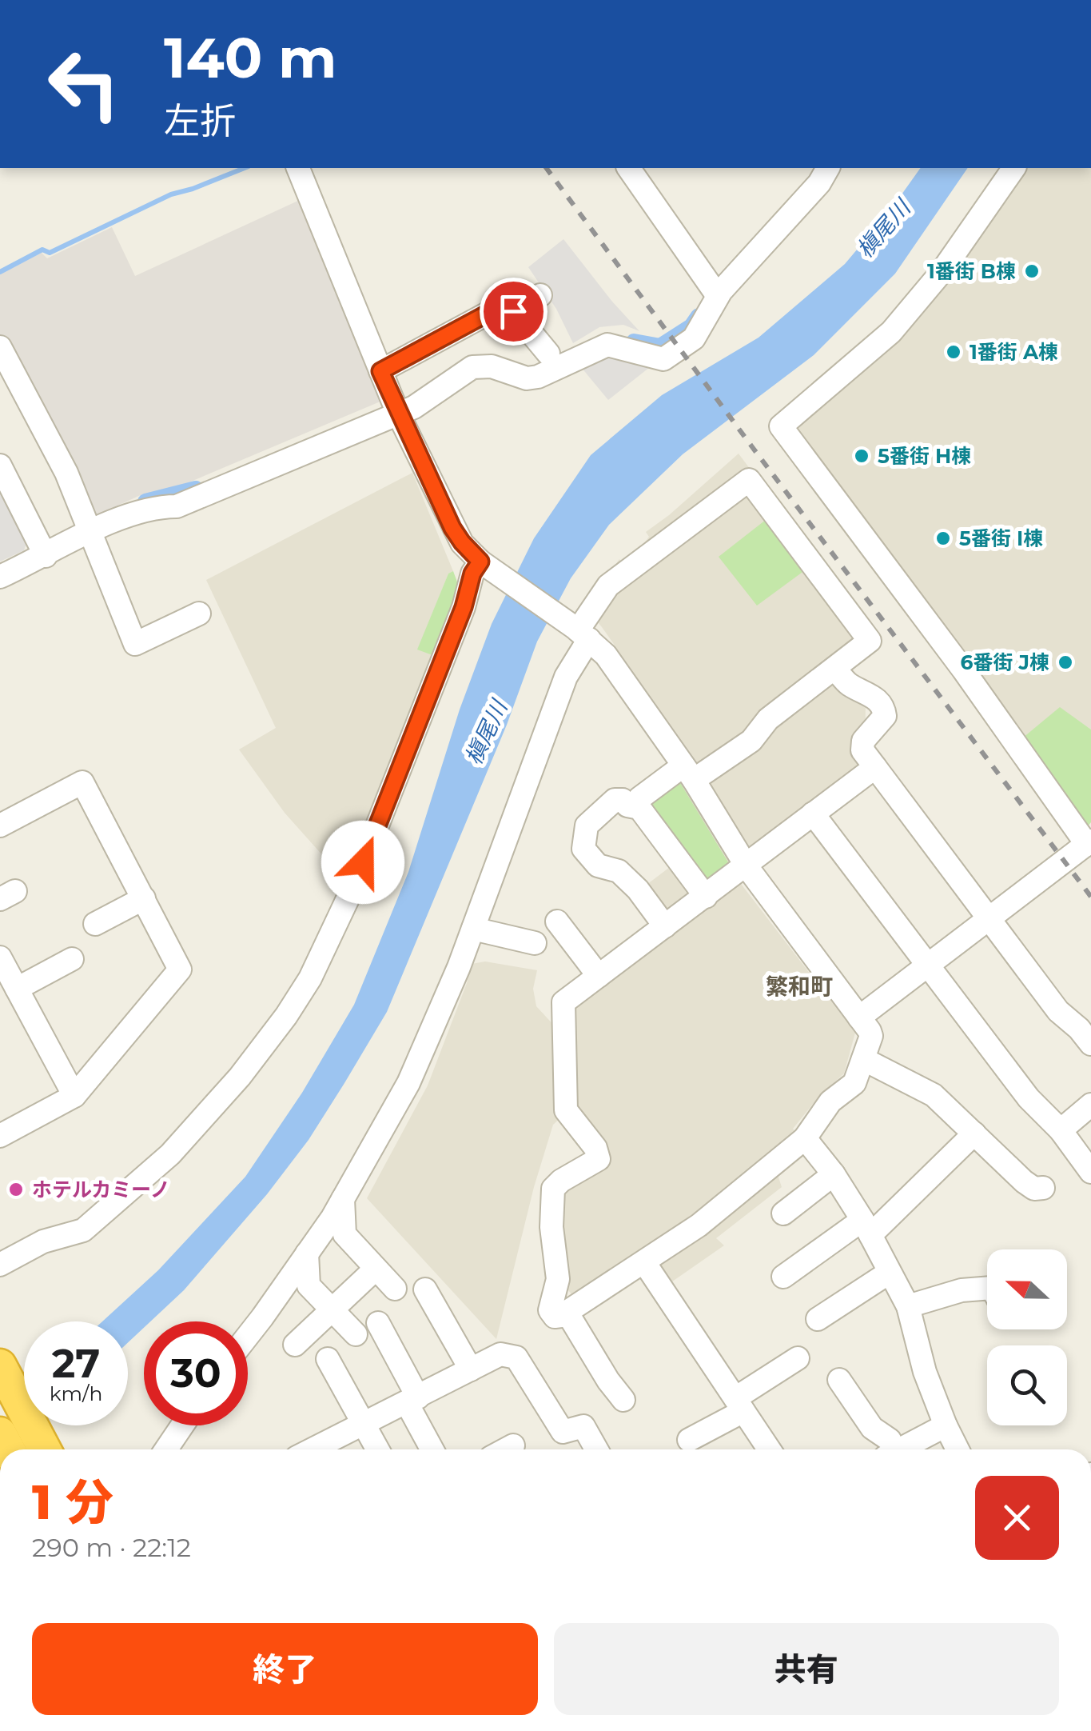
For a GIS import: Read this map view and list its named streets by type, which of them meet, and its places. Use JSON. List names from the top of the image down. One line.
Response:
{"districts":["繁和町"],"water":["槇尾川"],"places":["1番街 B棟","1番街 A棟","5番街 H棟","5番街 I棟","6番街 J棟","ホテルカミーノ"],"north":"left","page":{"turn":["140 m","左折"],"speed":"27 km/h","limit":"30","heading":["1 分","290 m · 22:12"],"buttons":["終了","共有"]}}
